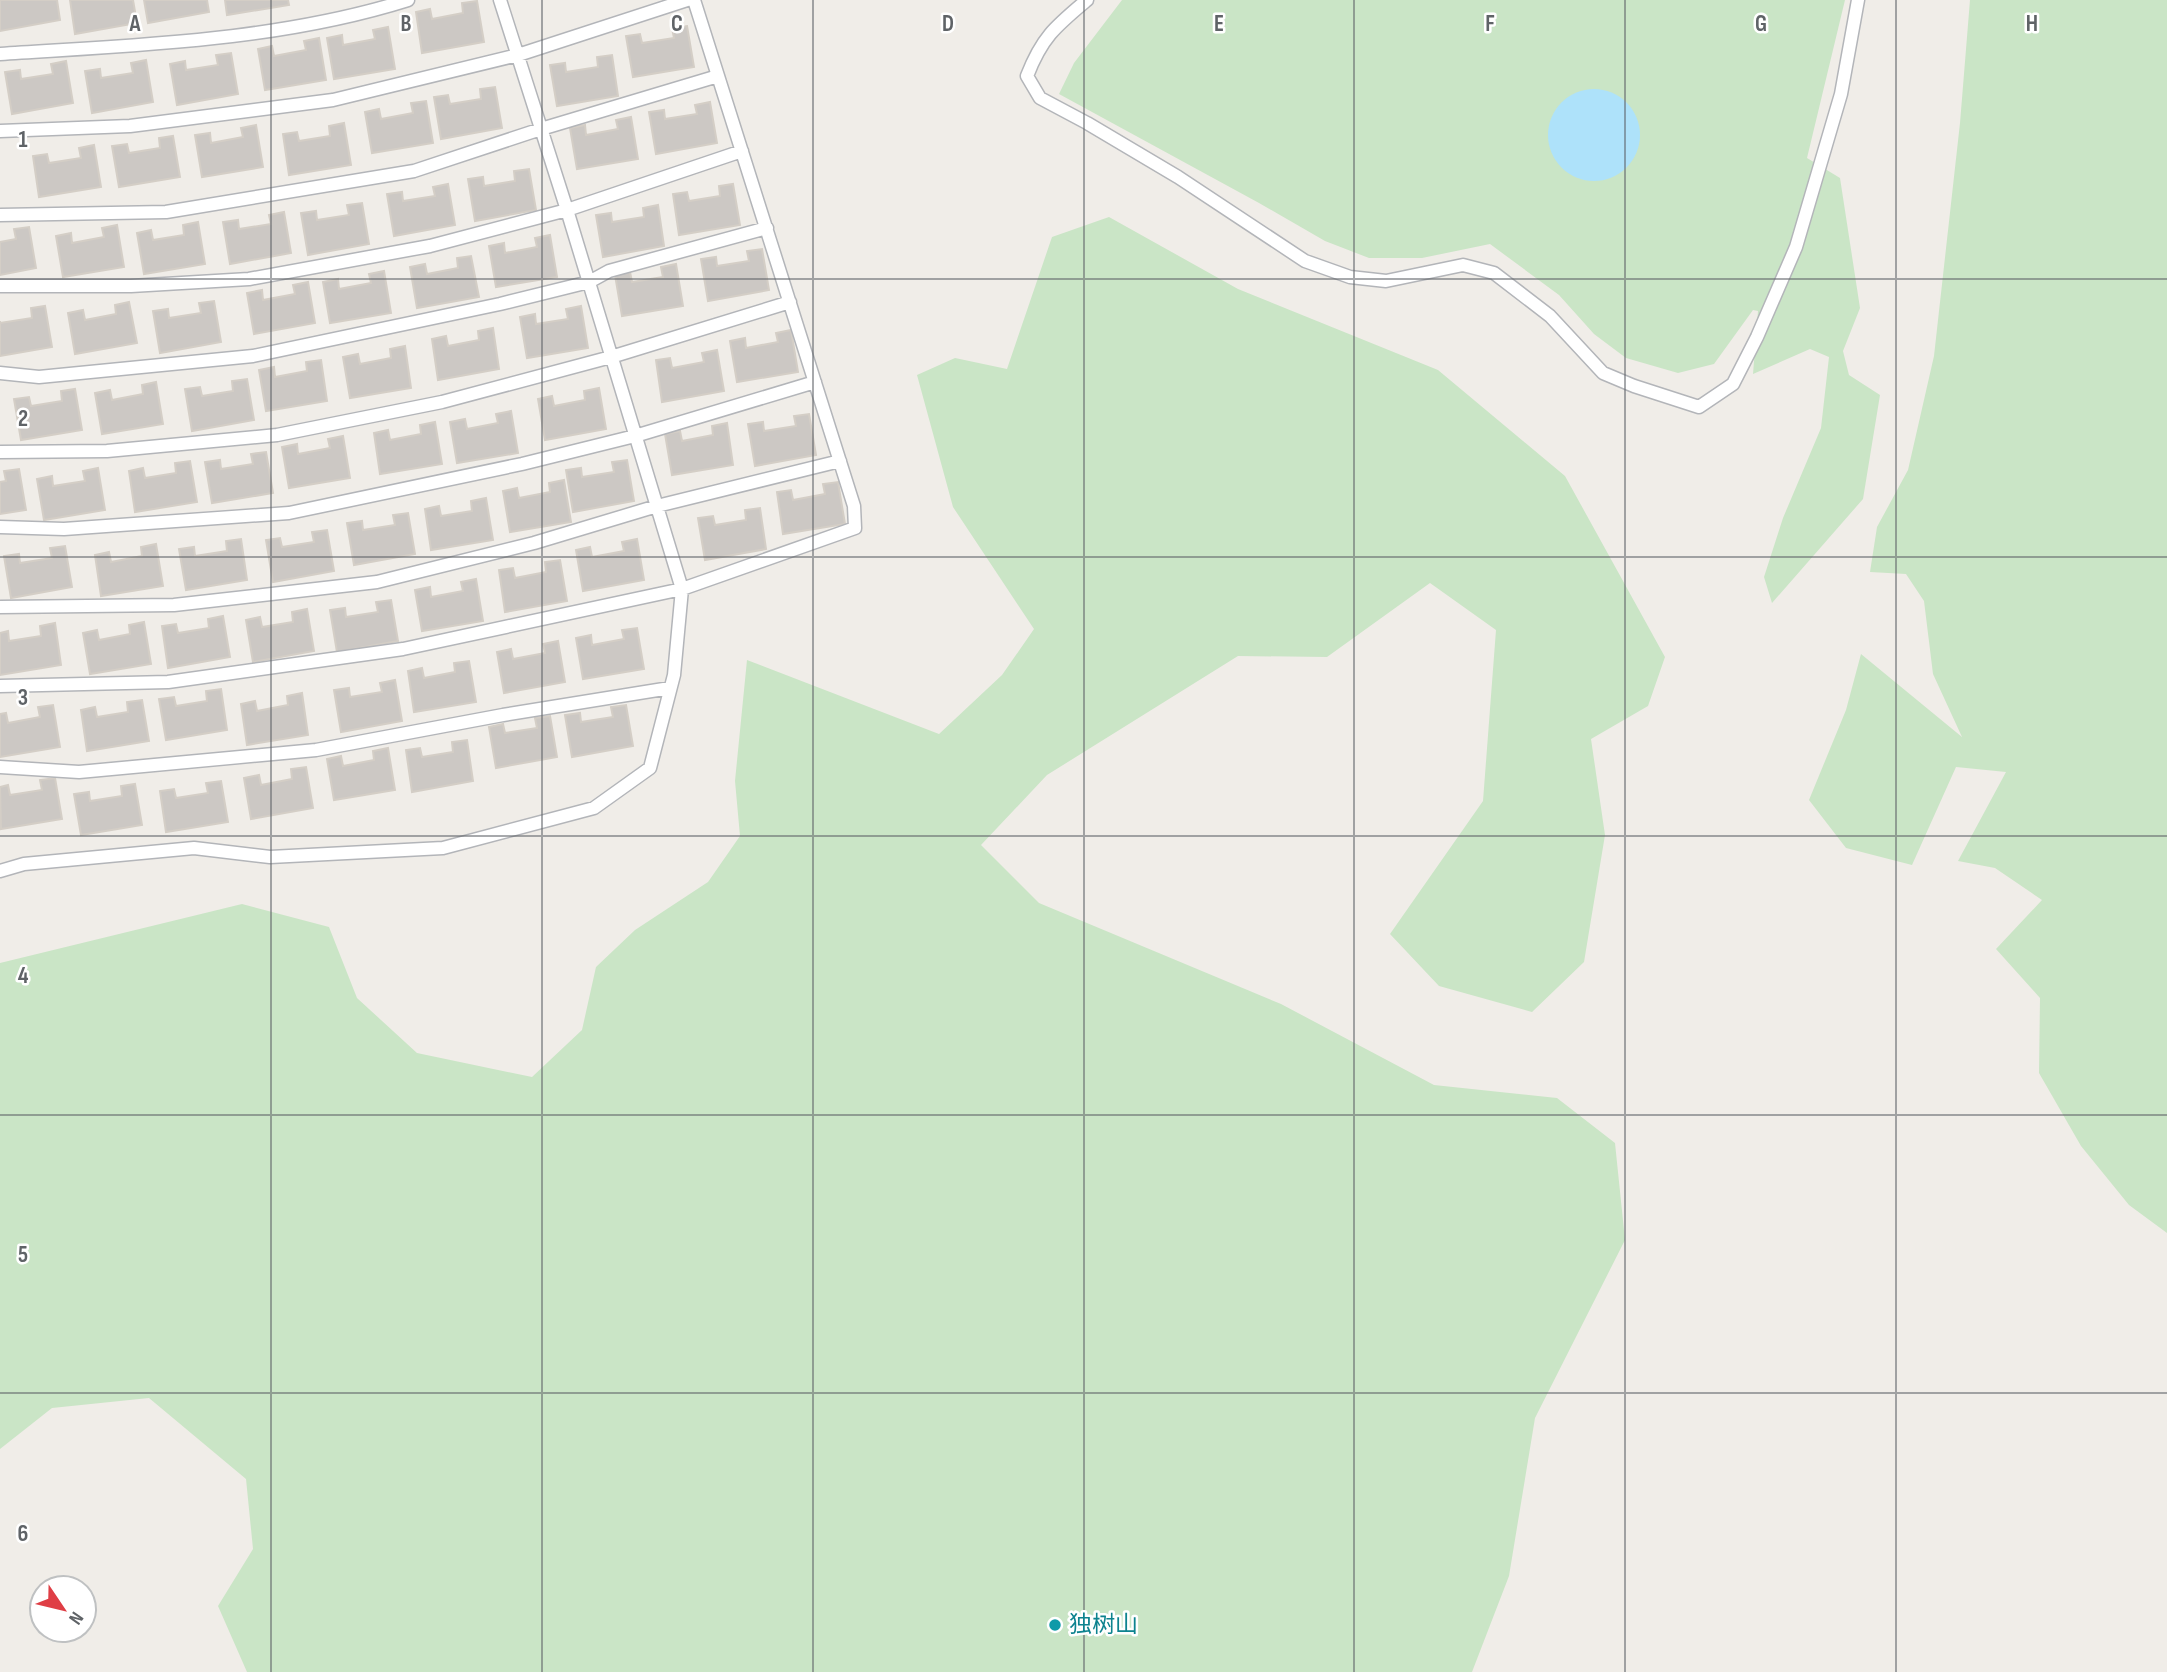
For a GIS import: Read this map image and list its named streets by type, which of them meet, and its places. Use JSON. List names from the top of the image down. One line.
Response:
{"places":["独树山"],"north":"bottom right","grid":{"columns":["A","B","C","D","E","F","G","H"],"rows":["1","2","3","4","5","6"]}}
